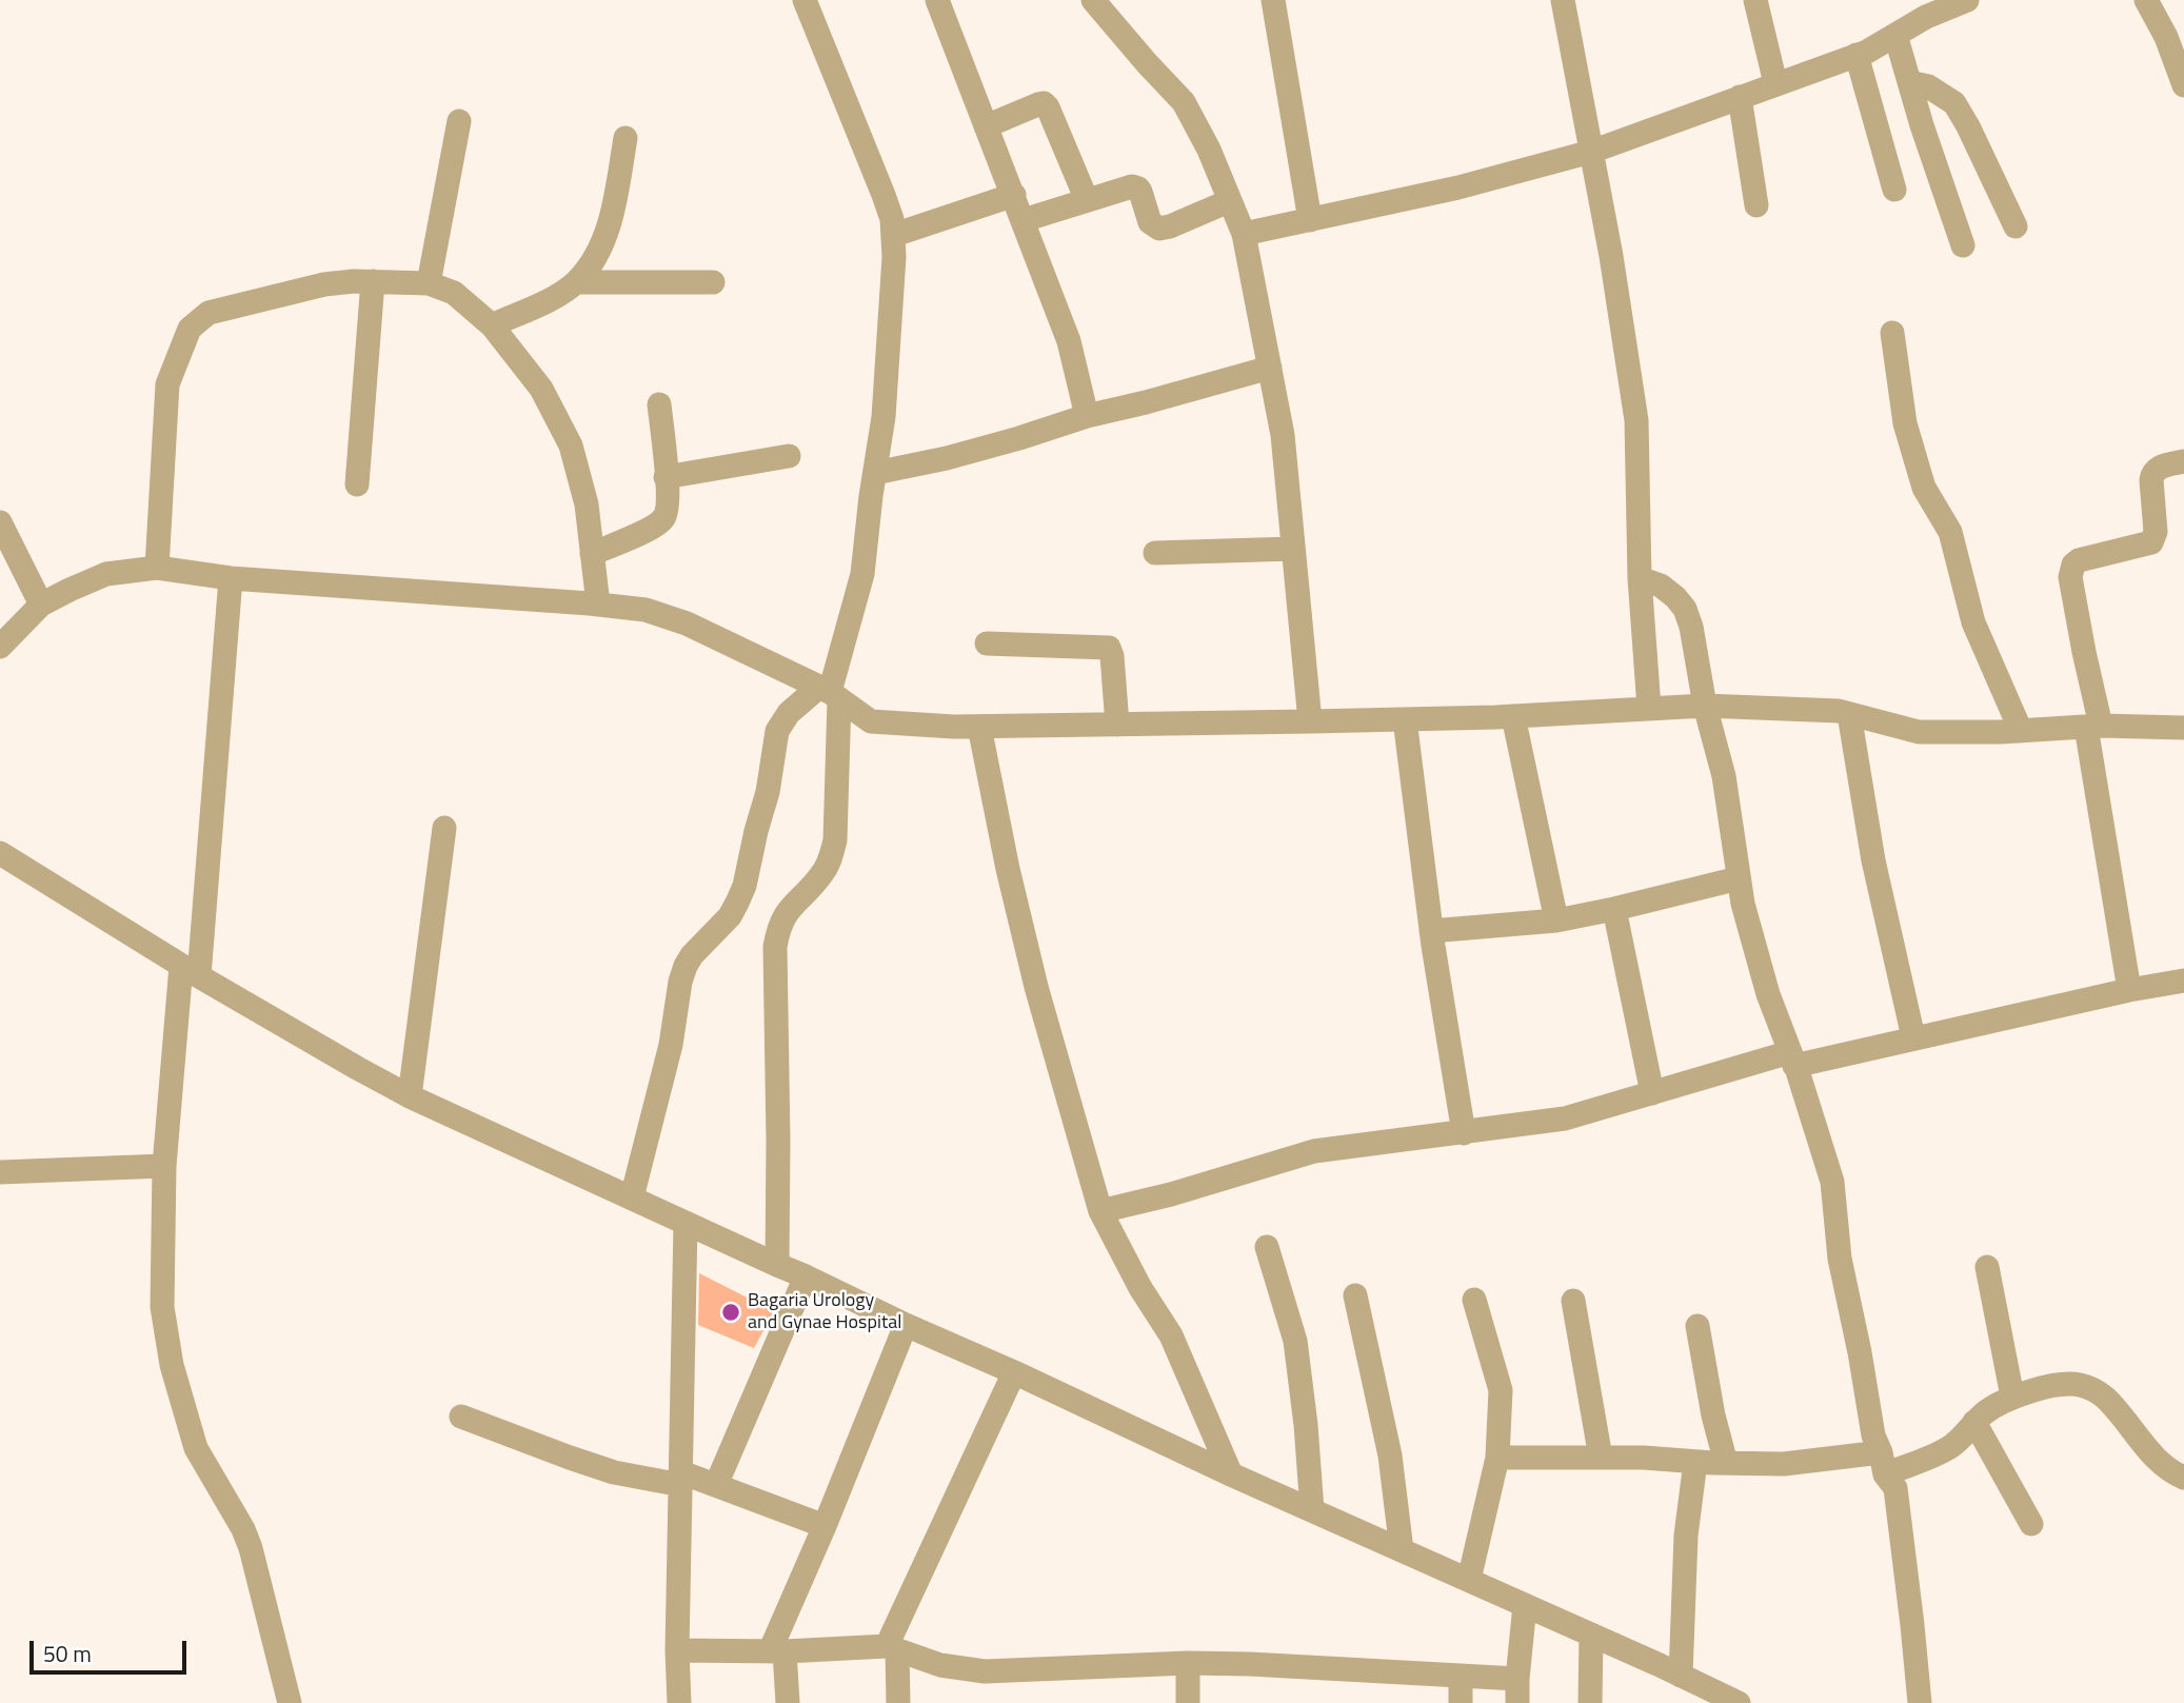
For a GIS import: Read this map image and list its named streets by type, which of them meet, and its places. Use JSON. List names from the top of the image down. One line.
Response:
{"places":["Bagaria Urology and Gynae Hospital"],"scale_bar":"50 m"}
